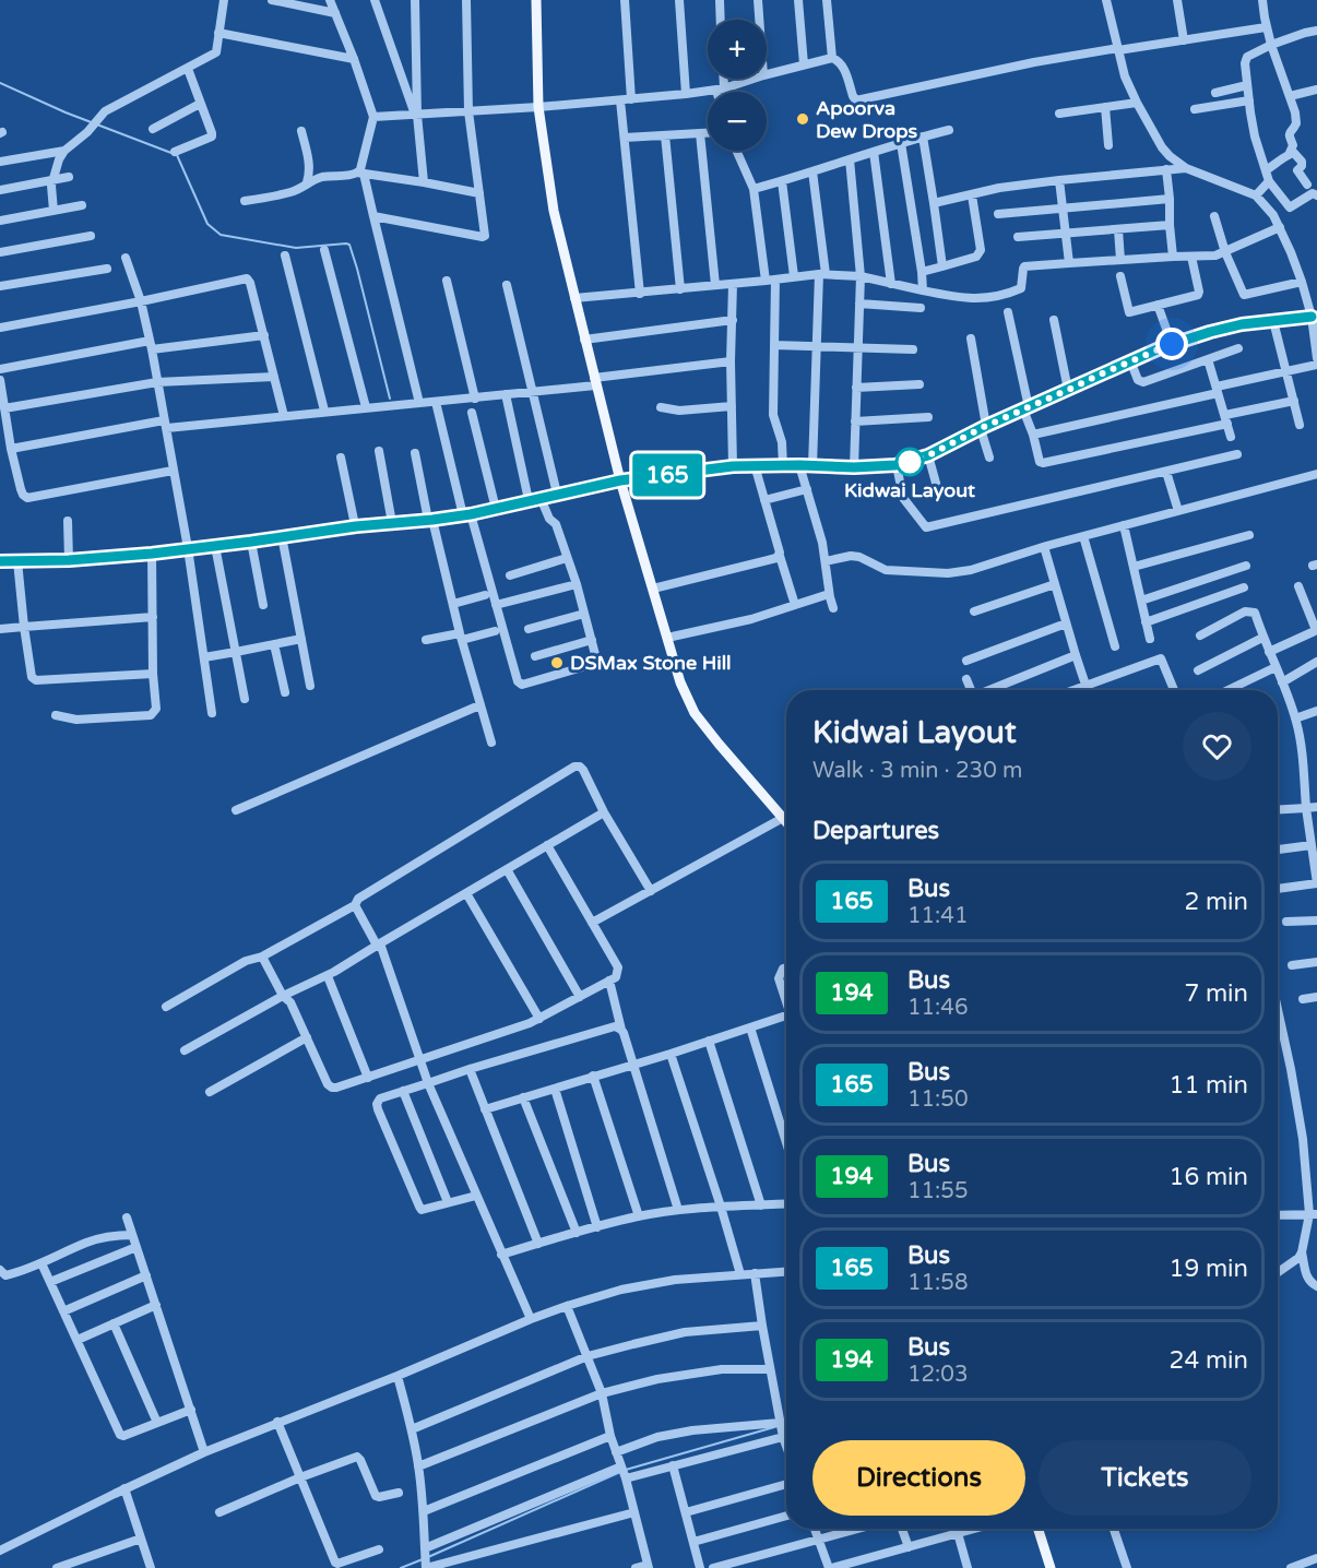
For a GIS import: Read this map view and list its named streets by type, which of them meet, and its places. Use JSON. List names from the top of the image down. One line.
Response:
{"places":["Apoorva Dew Drops","Kidwai Layout","DSMax Stone Hill"],"lines":["bus line 165"],"page":{"on_map":"165","map_buttons":["+","−"],"heading":[["Kidwai Layout","Walk · 3 min · 230 m"],"Departures"],"list":[{"mark":"165","name":"Bus","note":"11:41","value":"2 min"},{"mark":"194","name":"Bus","note":"11:46","value":"7 min"},{"mark":"165","name":"Bus","note":"11:50","value":"11 min"},{"mark":"194","name":"Bus","note":"11:55","value":"16 min"},{"mark":"165","name":"Bus","note":"11:58","value":"19 min"},{"mark":"194","name":"Bus","note":"12:03","value":"24 min"}],"buttons":["Directions","Tickets"]}}
